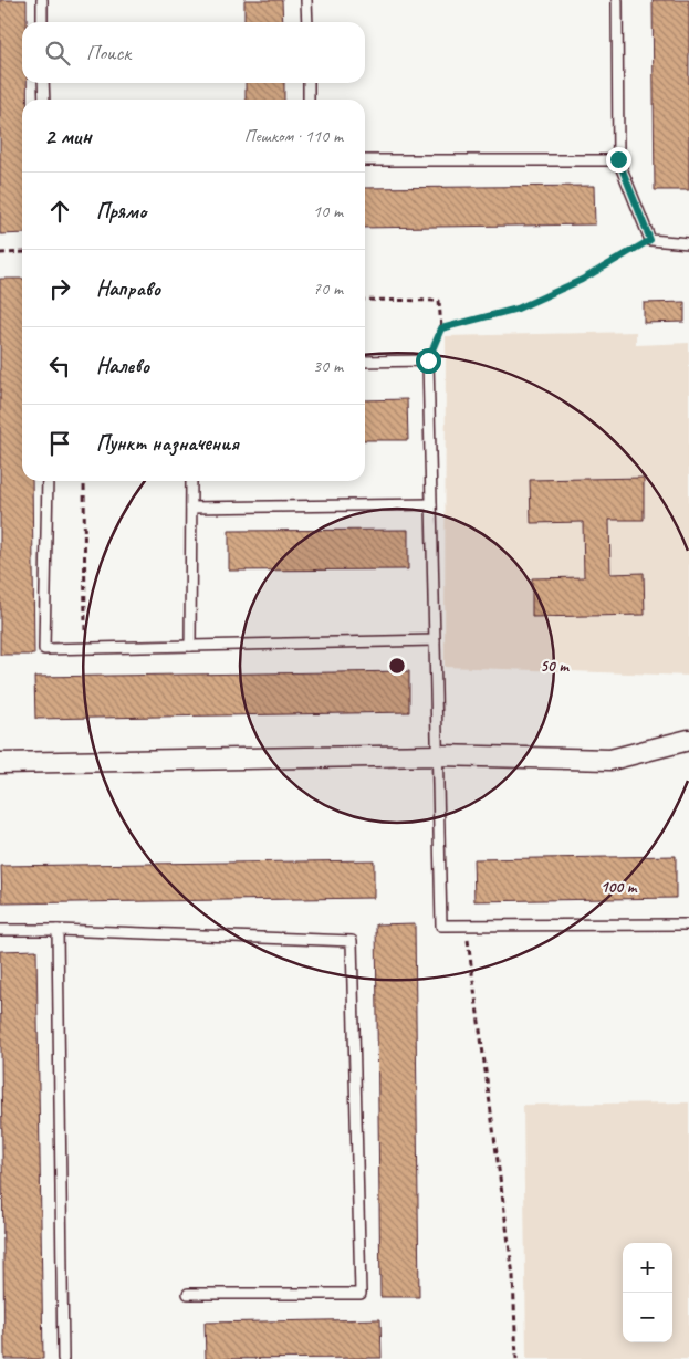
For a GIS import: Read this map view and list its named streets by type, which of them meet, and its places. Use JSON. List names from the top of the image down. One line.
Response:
{"page":{"search":"Поиск","heading":["2 мин","Пешком · 110 m"],"list":[["Прямо","10 m"],["Направо","70 m"],["Налево","30 m"],"Пункт назначения"],"map_buttons":["+","−"]},"rings":["50 m","100 m"]}
